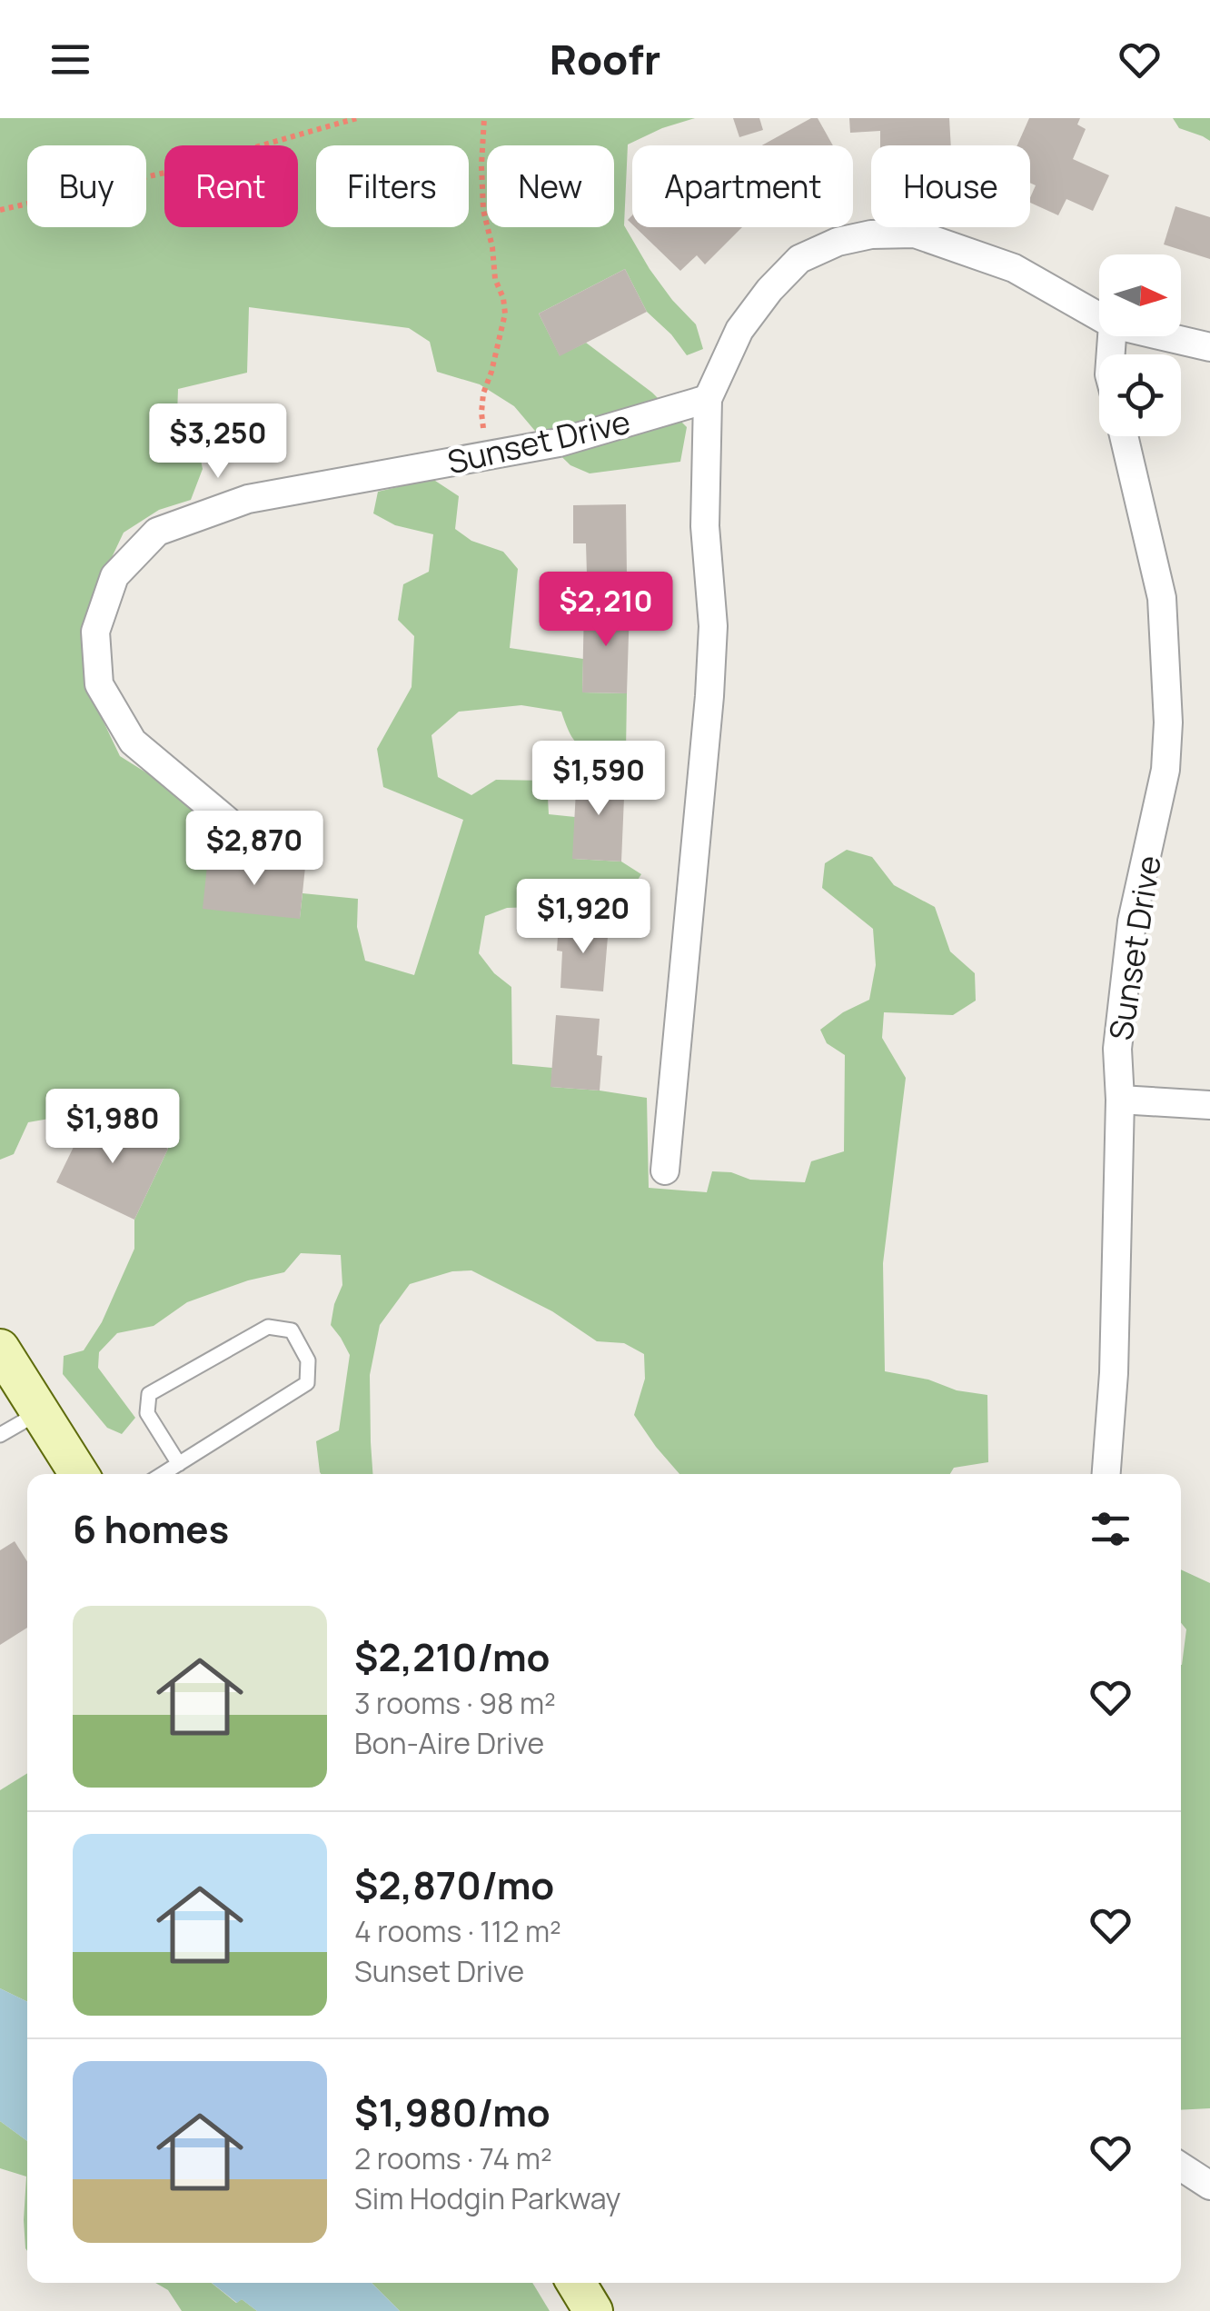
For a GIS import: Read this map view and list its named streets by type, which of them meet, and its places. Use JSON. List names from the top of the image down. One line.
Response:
{"streets":{"street":["Sunset Drive"]},"north":"right","page":{"header":"Roofr","chip":["Buy","Rent","Filters","New","Apartment","House"],"price":["$3,250","$2,210","$1,590","$2,870","$1,920","$1,980"],"heading":"6 homes","list":[{"name":"$2,210/mo","note":"3 rooms · 98 m² · Bon-Aire Drive"},{"name":"$2,870/mo","note":"4 rooms · 112 m² · Sunset Drive"},{"name":"$1,980/mo","note":"2 rooms · 74 m² · Sim Hodgin Parkway"}]}}
